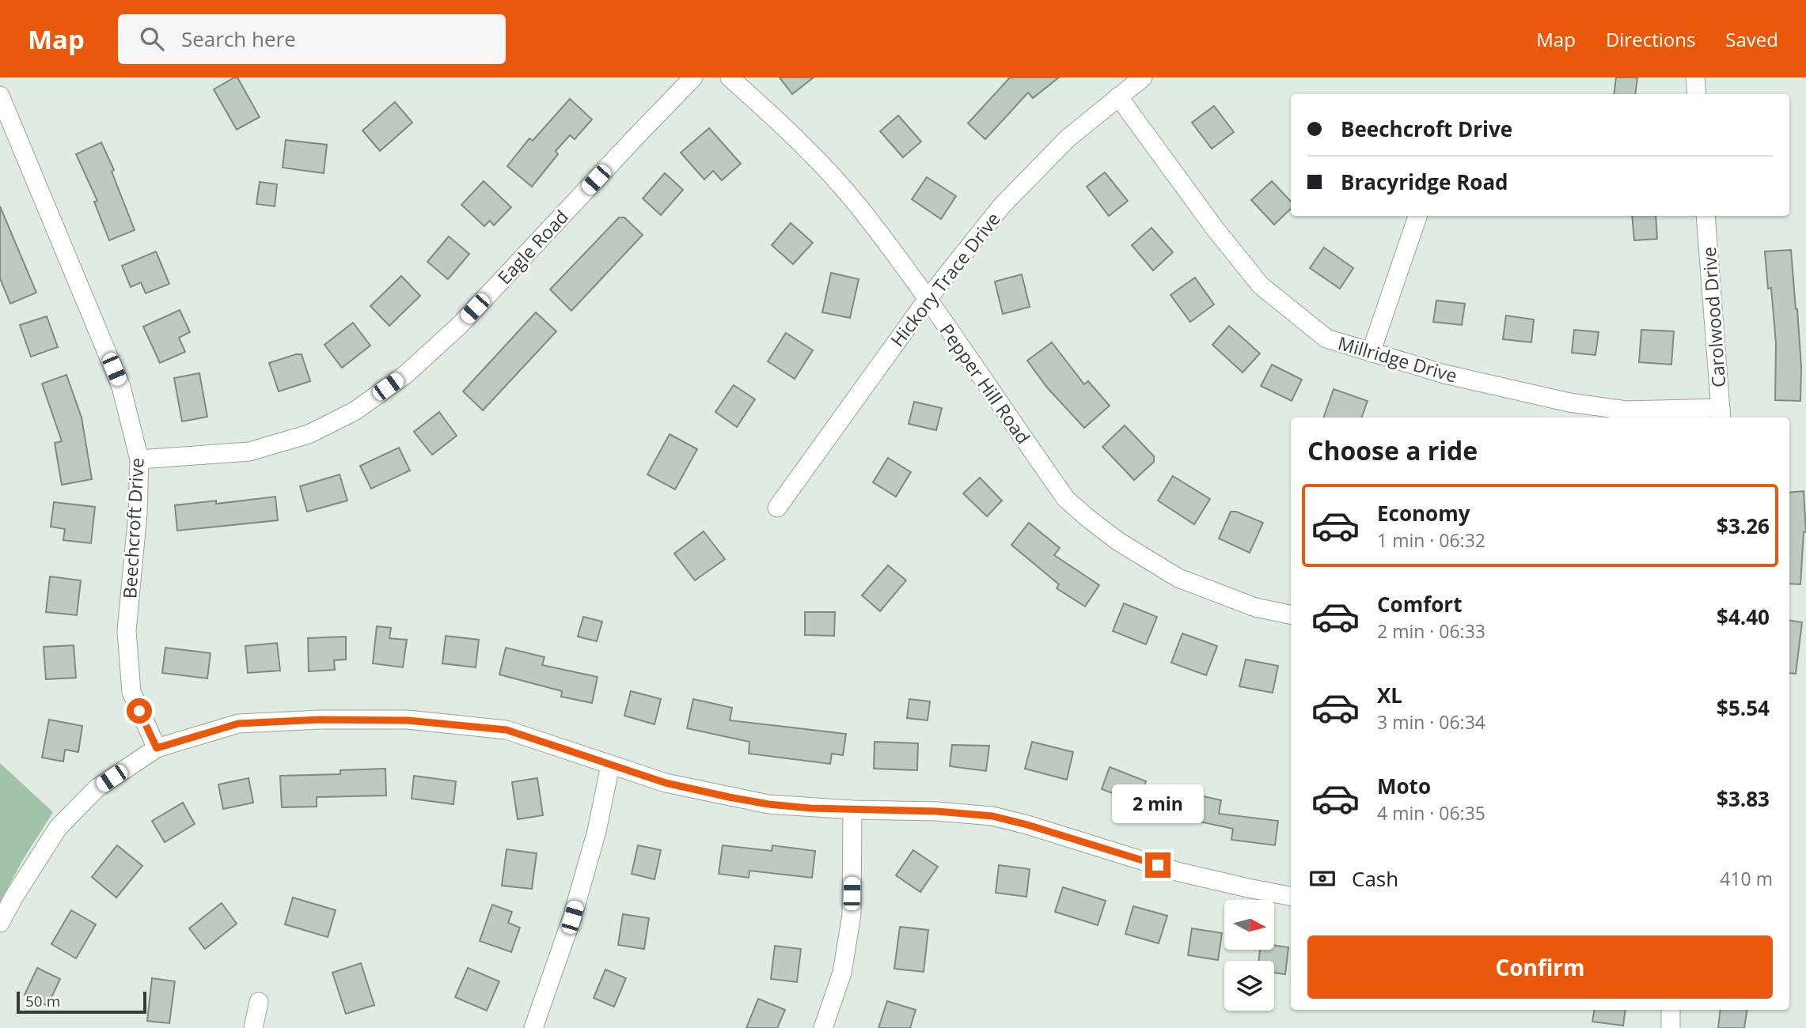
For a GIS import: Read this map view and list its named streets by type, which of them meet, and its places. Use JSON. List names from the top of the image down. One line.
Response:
{"streets":{"street":["Eagle Road","Hickory Trace Drive","Carolwood Drive","Millridge Drive","Pepper Hill Road","Beechcroft Drive"]},"crossings":[["Eagle Road","Beechcroft Drive"],["Hickory Trace Drive","Millridge Drive"],["Hickory Trace Drive","Pepper Hill Road"],["Carolwood Drive","Millridge Drive"]],"scale_bar":"50 m","north":"right","page":{"header":"Map","search":"Search here","nav":["Map","Directions","Saved"],"banner":["Beechcroft Drive","Bracyridge Road"],"heading":"Choose a ride","list":[{"name":"Economy","note":"1 min · 06:32","value":"$3.26"},{"name":"Comfort","note":"2 min · 06:33","value":"$4.40"},{"name":"XL","note":"3 min · 06:34","value":"$5.54"},{"name":"Moto","note":"4 min · 06:35","value":"$3.83"}],"bubble":"2 min","pay":["Cash","410 m"],"buttons":"Confirm","scale":"50 m"}}
